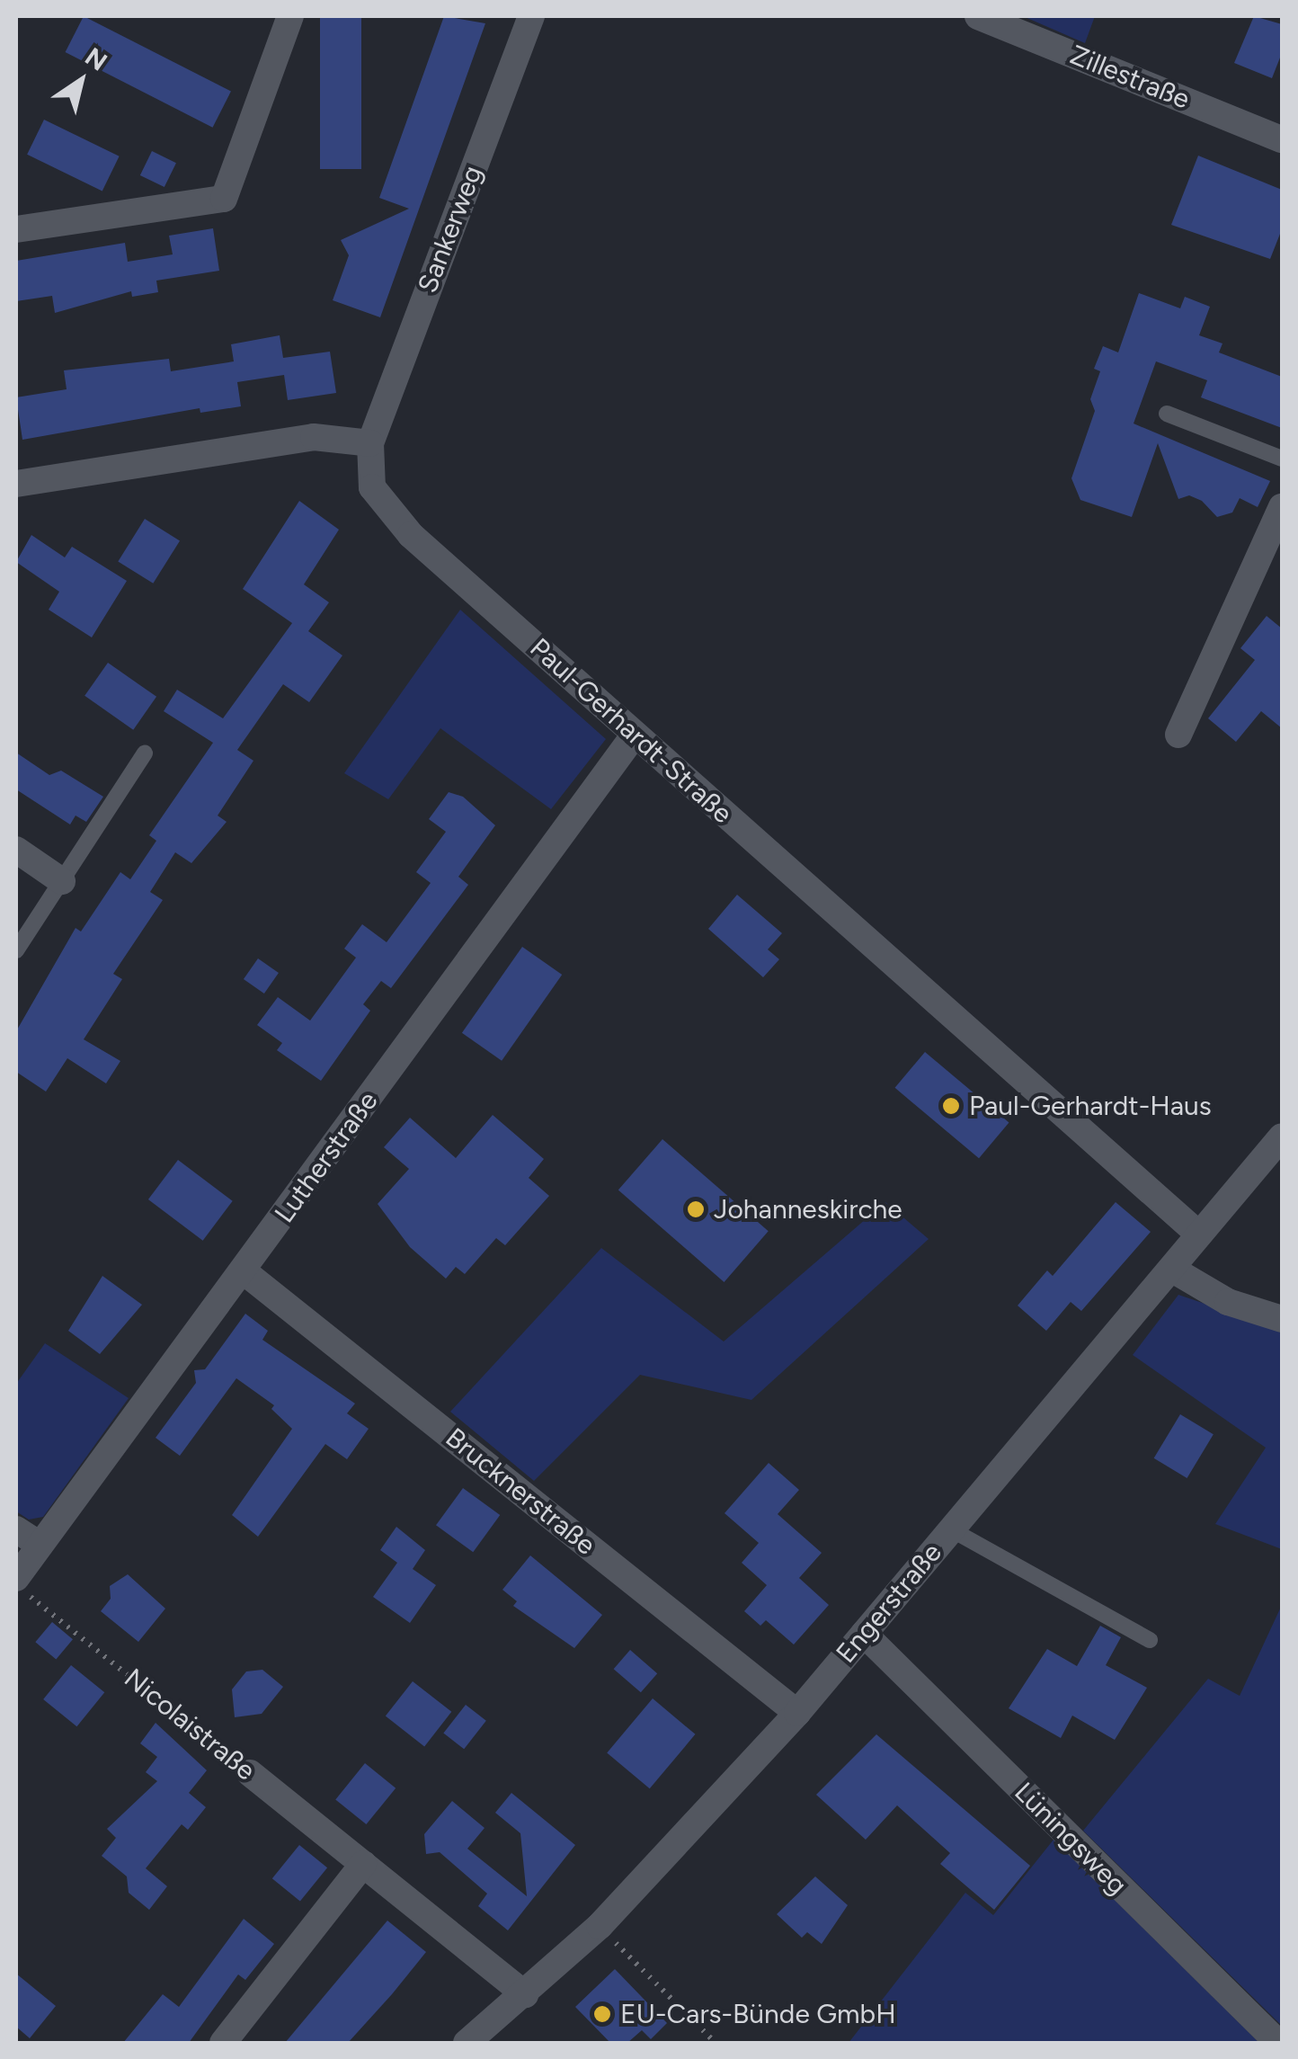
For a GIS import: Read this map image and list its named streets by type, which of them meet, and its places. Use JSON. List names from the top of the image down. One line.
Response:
{"streets":{"street":["Zillestraße","Sankerweg","Paul-Gerhardt-Straße","Lutherstraße","Brucknerstraße","Engerstraße","Nicolaistraße","Lüningsweg"]},"crossings":[["Sankerweg","Paul-Gerhardt-Straße"],["Paul-Gerhardt-Straße","Lutherstraße"],["Paul-Gerhardt-Straße","Engerstraße"],["Lutherstraße","Brucknerstraße"],["Brucknerstraße","Engerstraße"],["Engerstraße","Nicolaistraße"],["Engerstraße","Lüningsweg"]],"places":["Paul-Gerhardt-Haus","Johanneskirche","EU-Cars-Bünde GmbH"],"north":"top right"}
